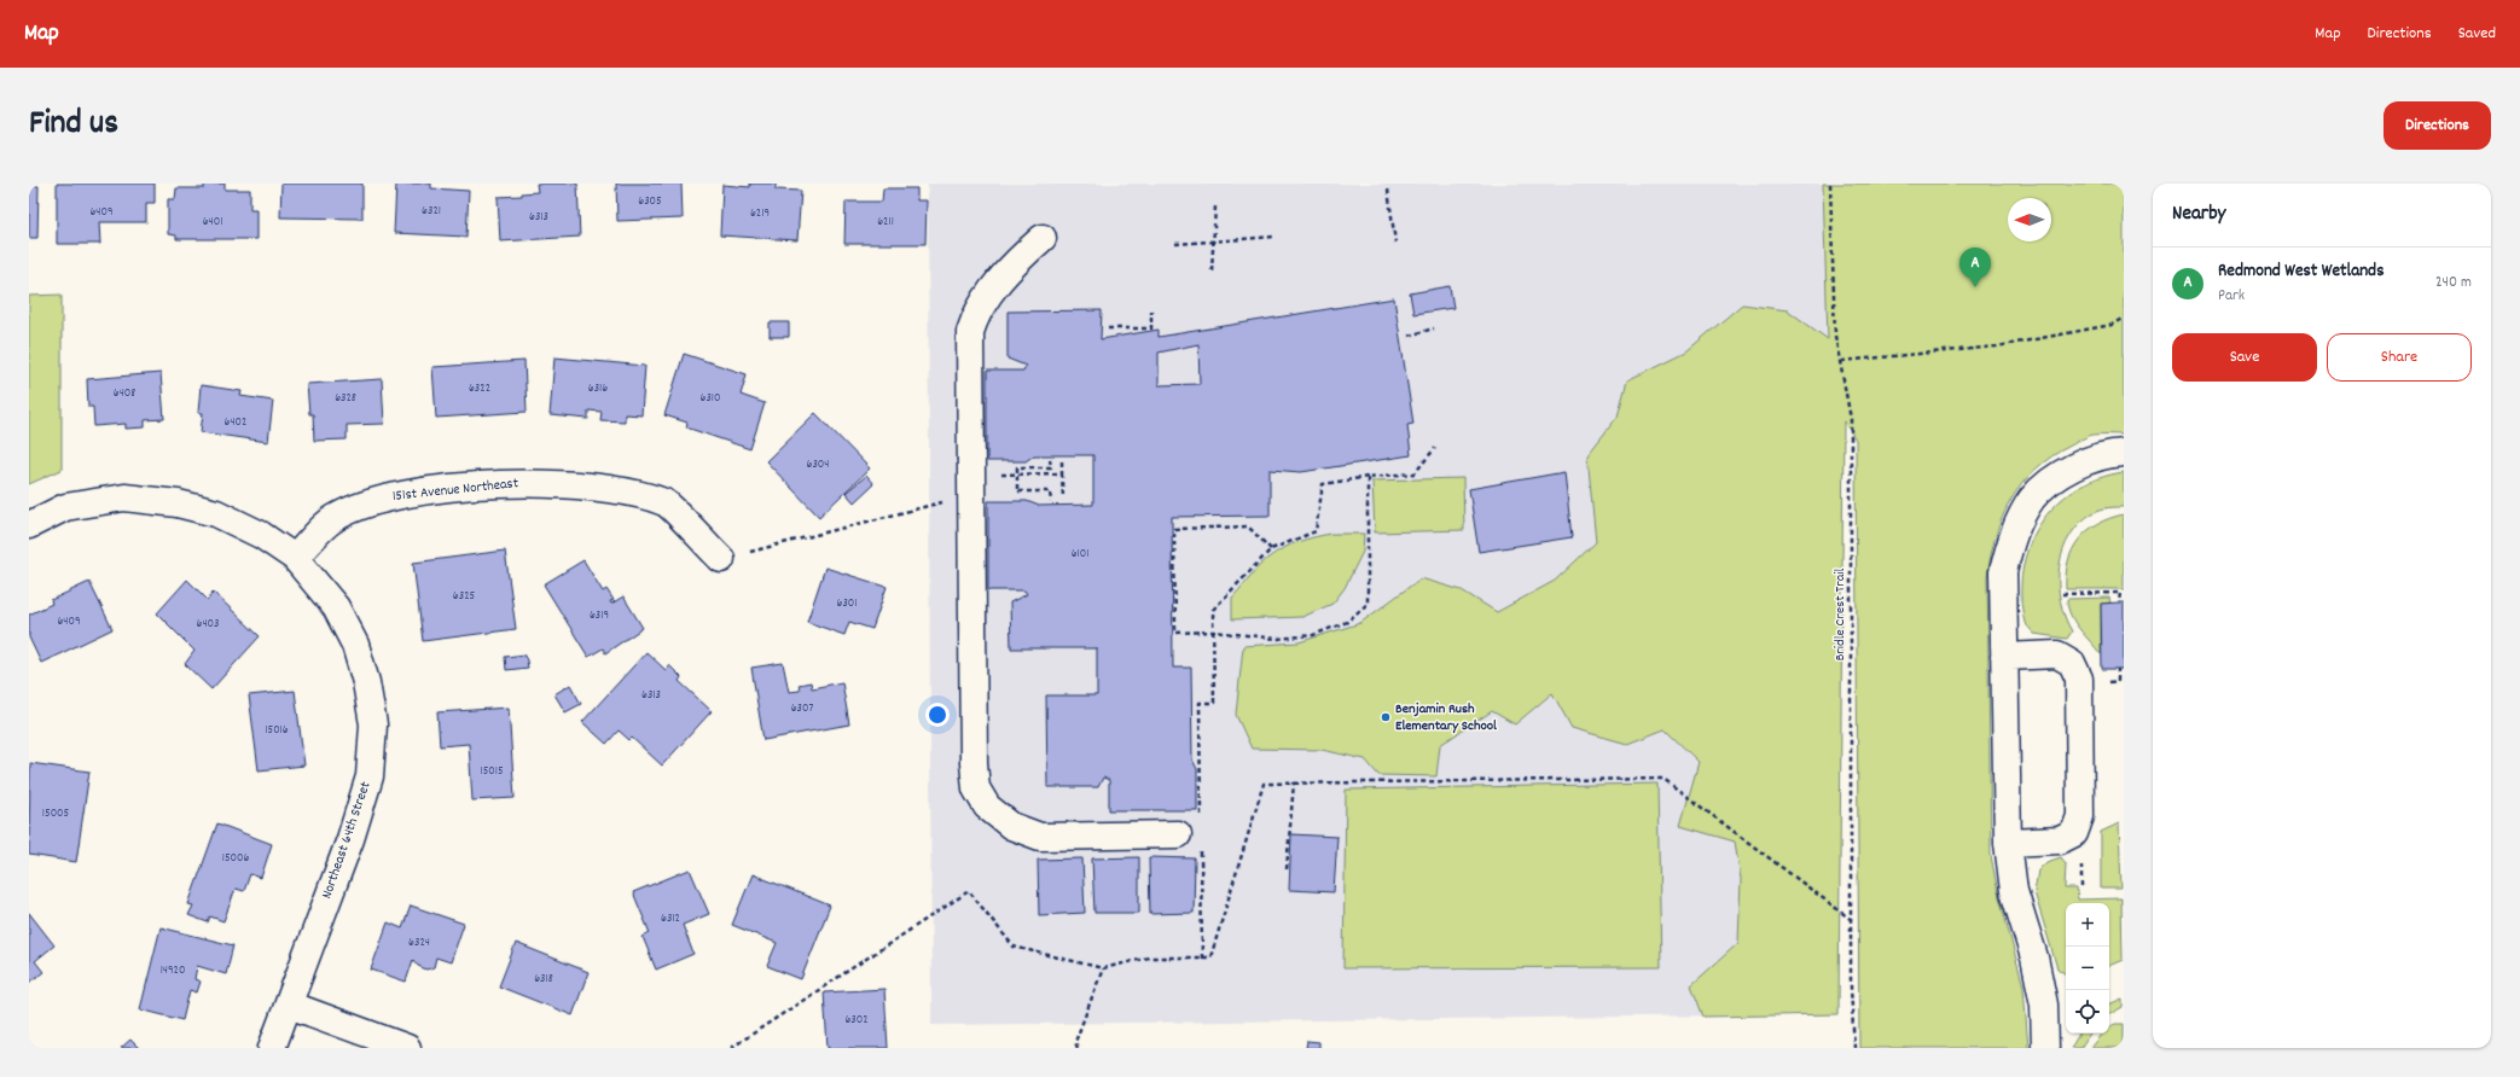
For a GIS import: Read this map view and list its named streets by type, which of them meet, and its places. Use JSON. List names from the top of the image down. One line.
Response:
{"streets":{"street":["151st Avenue Northeast","Northeast 64th Street"],"path":["Bridle Crest Trail"]},"crossings":[["151st Avenue Northeast","Northeast 64th Street"]],"places":["Benjamin Rush Elementary School"],"house_numbers":["6305","6321","6409","6219","6313","6401","6211","6322","6316","6408","6328","6310","6402","6304","6101","6325","6301","6319","6409","6403","6313","6307","15016","15015","15005","15006","6312","6324","14920","6318","6302"],"north":"left","page":{"header":"Map","nav":["Map","Directions","Saved"],"title":"Find us","buttons":["Directions",["Save","Share"]],"heading":"Nearby","list":[{"mark":"A","name":"Redmond West Wetlands","note":"Park","value":"240 m"}],"pins":"A","map_buttons":["+","−"]}}
